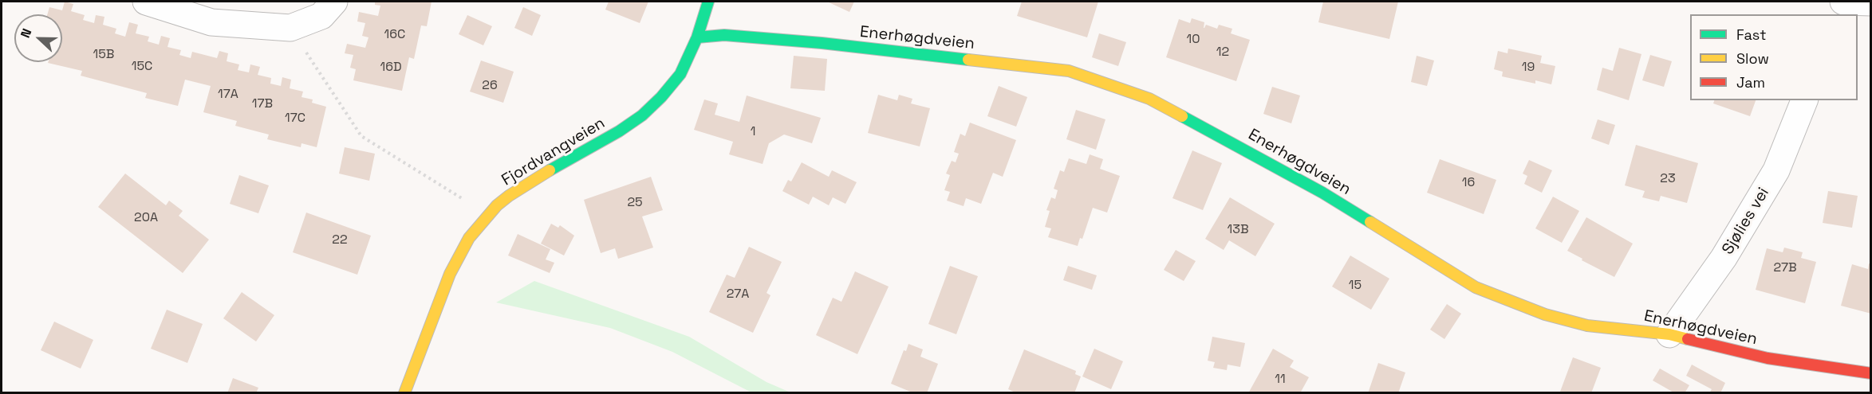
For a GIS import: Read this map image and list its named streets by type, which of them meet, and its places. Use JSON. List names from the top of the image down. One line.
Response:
{"streets":{"street":["Enerhøgdveien","Fjordvangveien","Sjølies vei"]},"crossings":[["Enerhøgdveien","Fjordvangveien"],["Enerhøgdveien","Sjølies vei"]],"house_numbers":["16C","10","12","15B","15C","16D","19","26","17A","17B","17C","1","23","16","25","20A","13B","22","27B","15","27A","11"],"legend":["Fast","Slow","Jam"],"north":"left"}
